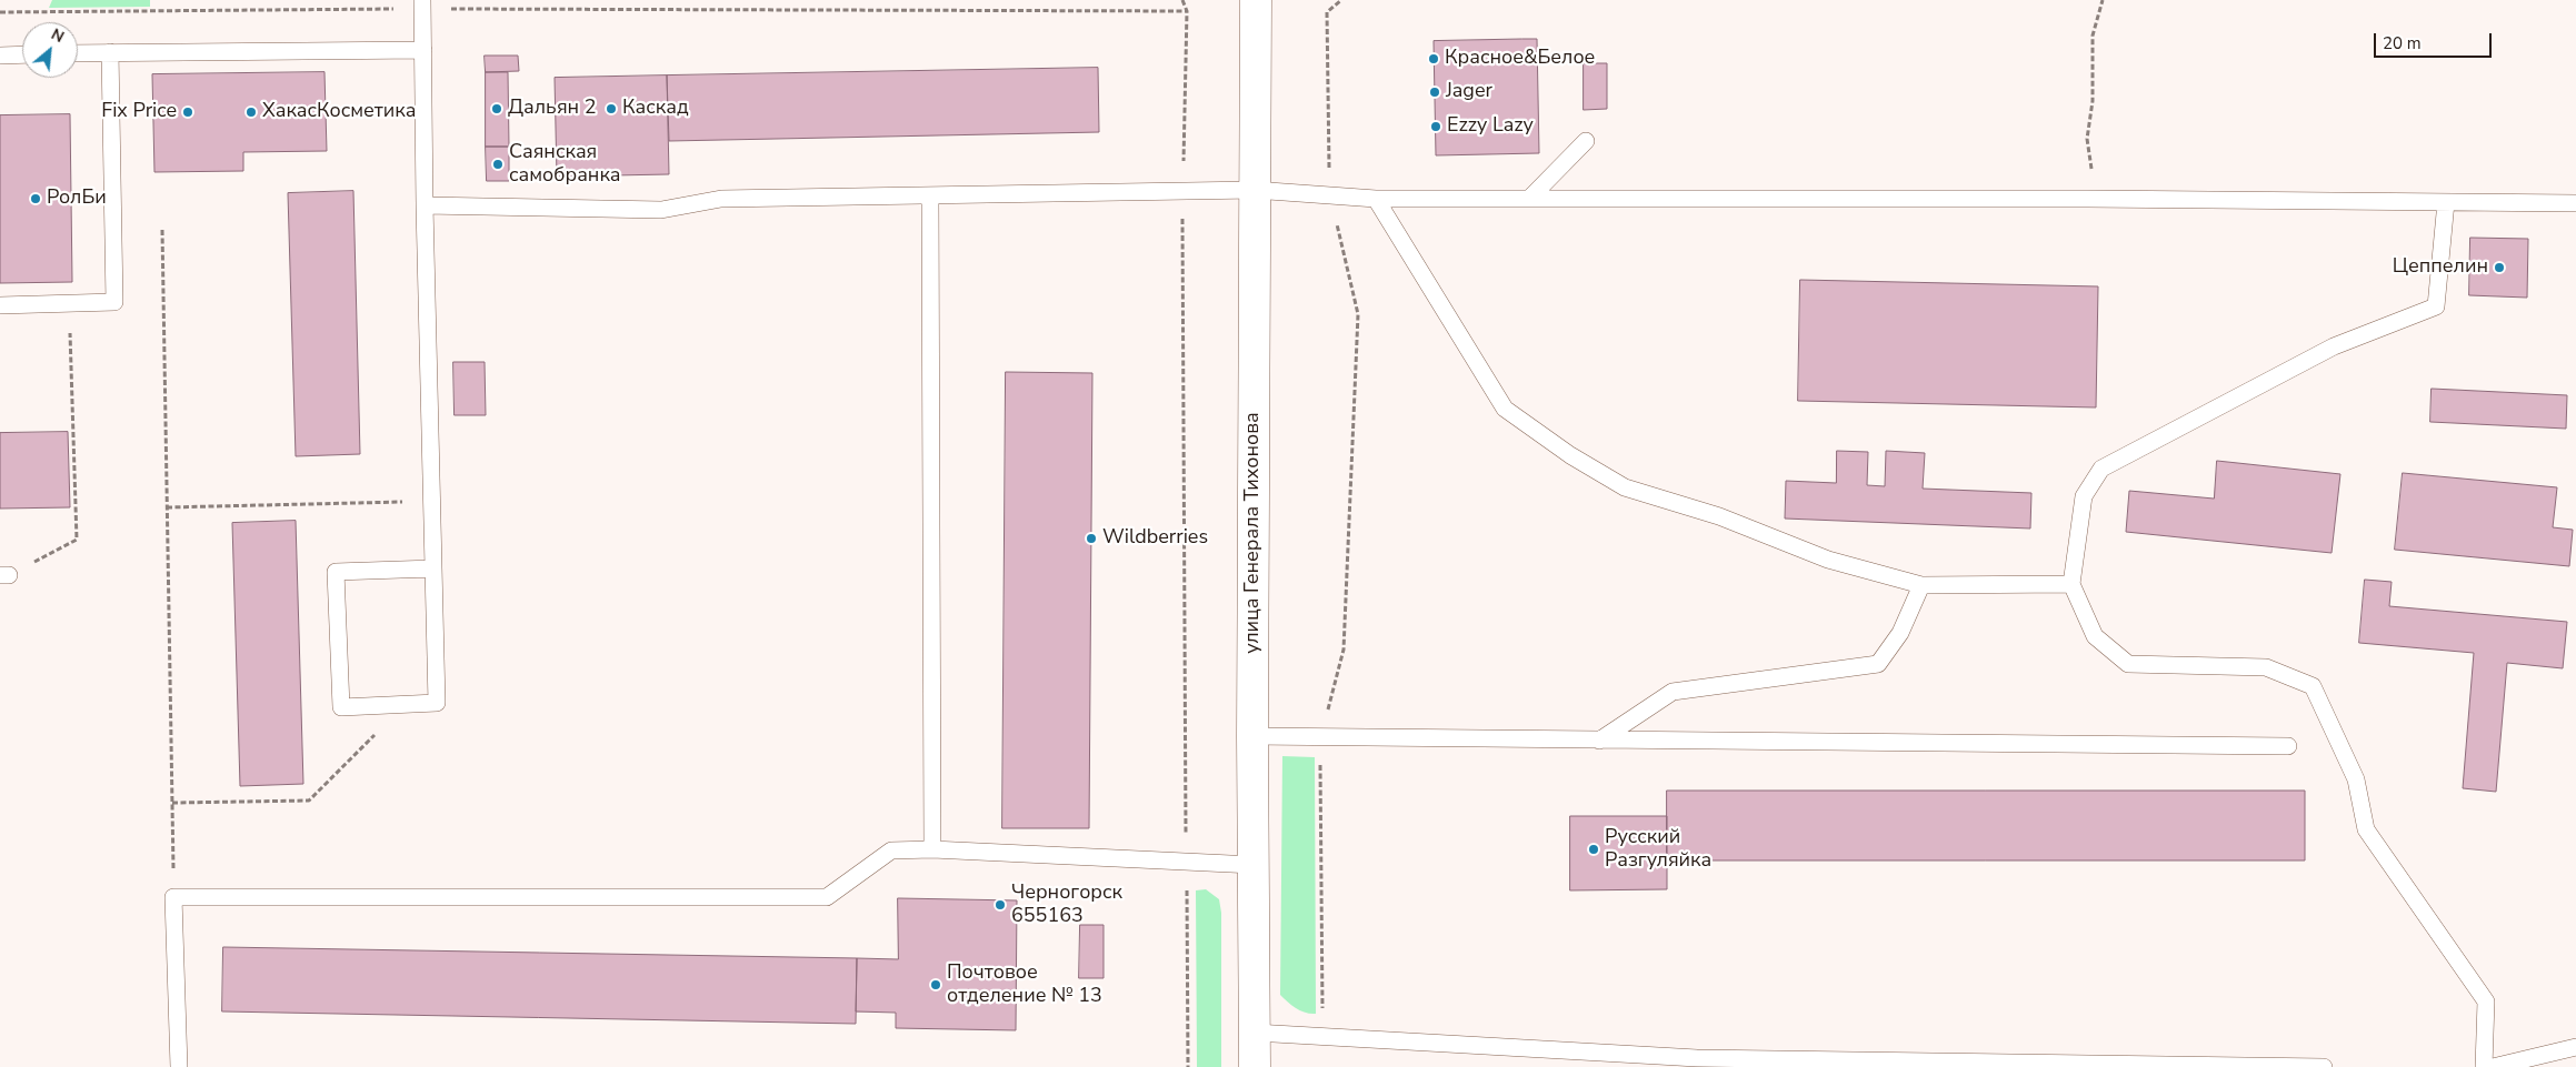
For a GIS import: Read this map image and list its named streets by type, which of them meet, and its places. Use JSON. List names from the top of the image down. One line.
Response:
{"streets":{"main road":["улица Генерала Тихонова"]},"places":["Красное&Белое","Jager","Дальян 2","Каскад","Fix Price","ХакасКосметика","Ezzy Lazy","Саянская самобранка","РолБи","Цеппелин","Wildberries","Русский Разгуляйка","Черногорск 655163","Почтовое отделение № 13"],"scale_bar":"20 m","north":"top right"}
